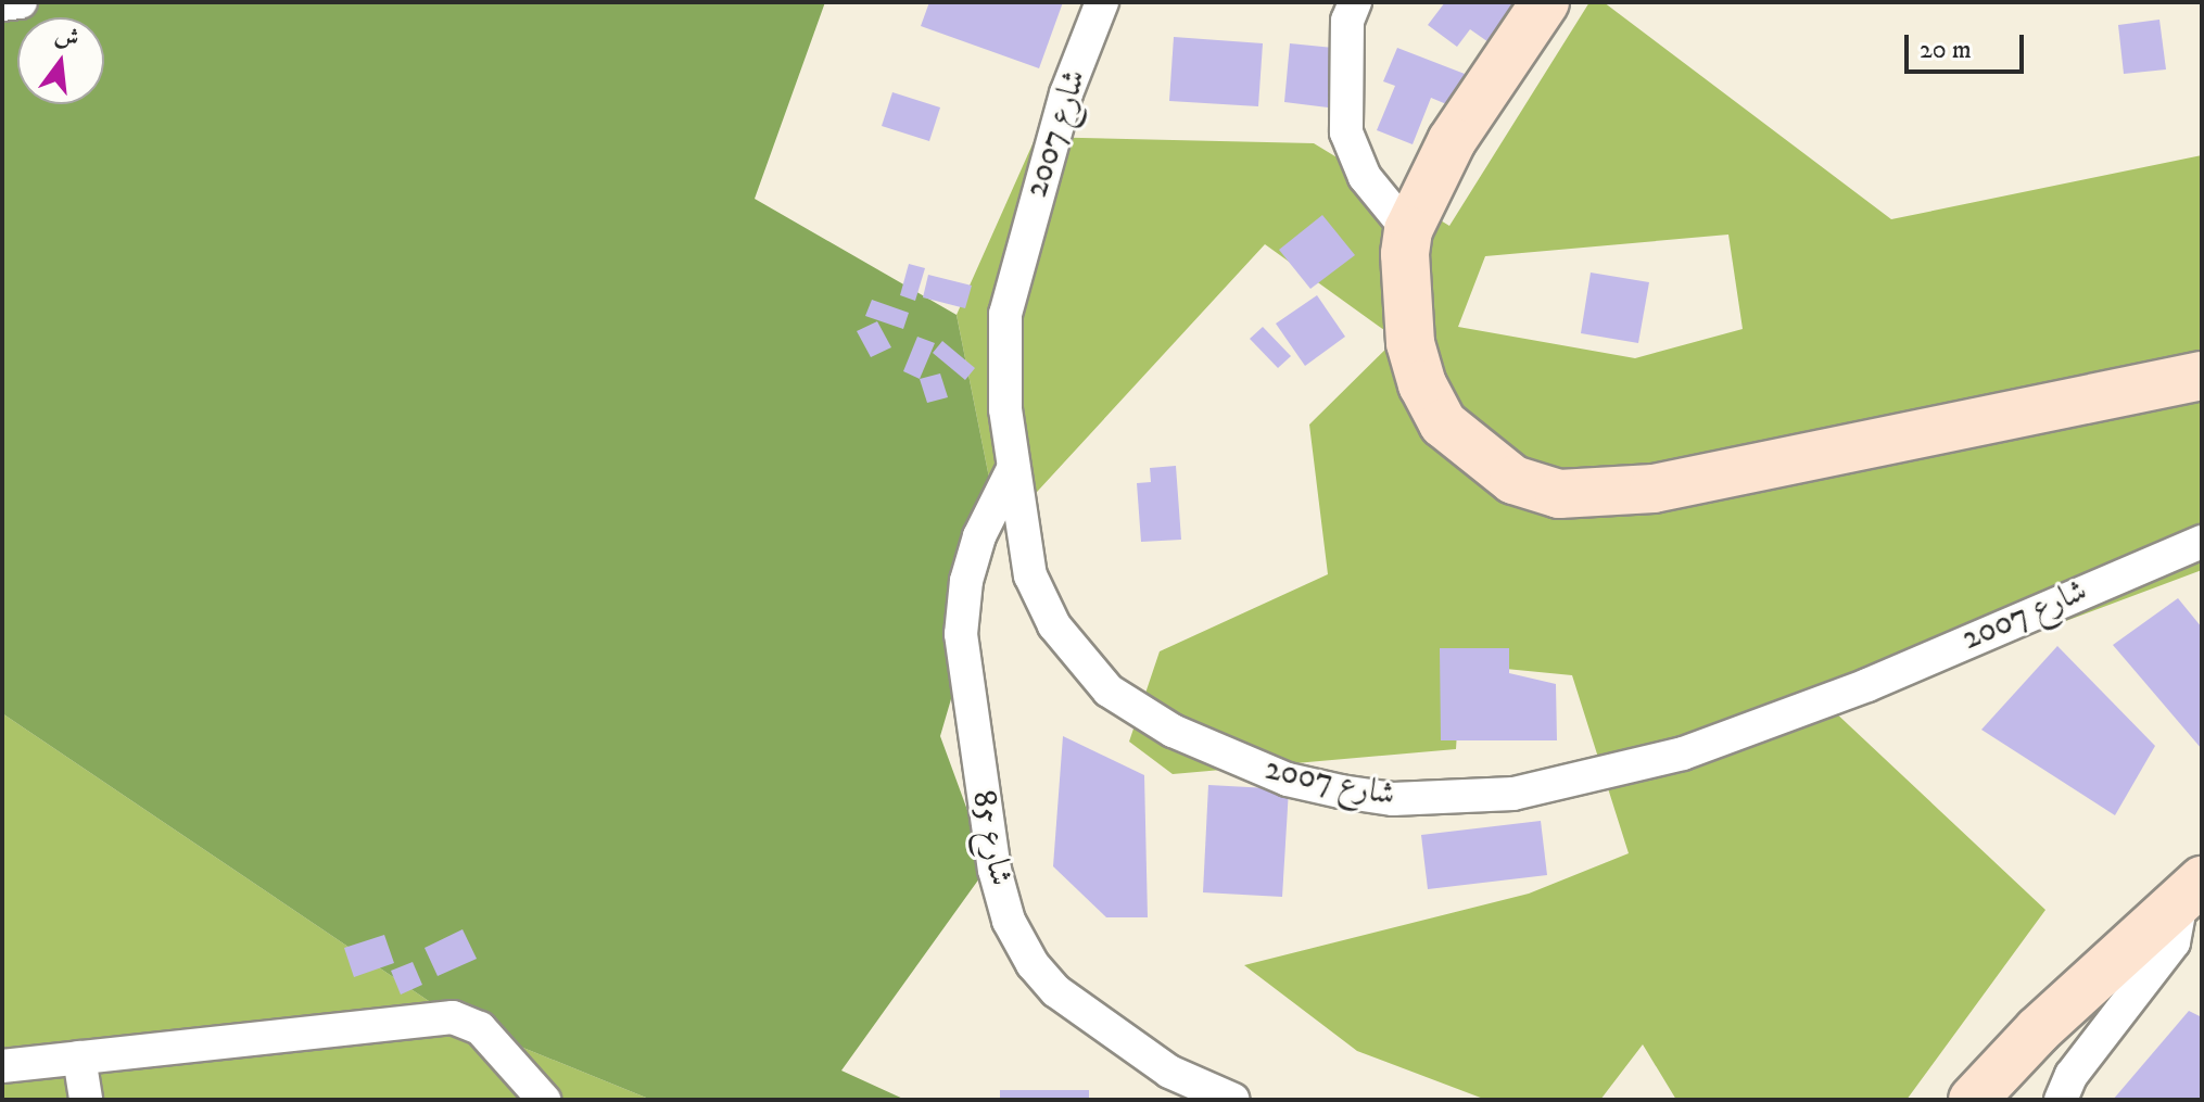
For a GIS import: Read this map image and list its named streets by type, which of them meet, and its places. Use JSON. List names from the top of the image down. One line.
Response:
{"streets":{"street":["شارع 2007","شارع 85"]},"crossings":[["شارع 2007","شارع 85"]],"scale_bar":"20 m","north":"top"}
